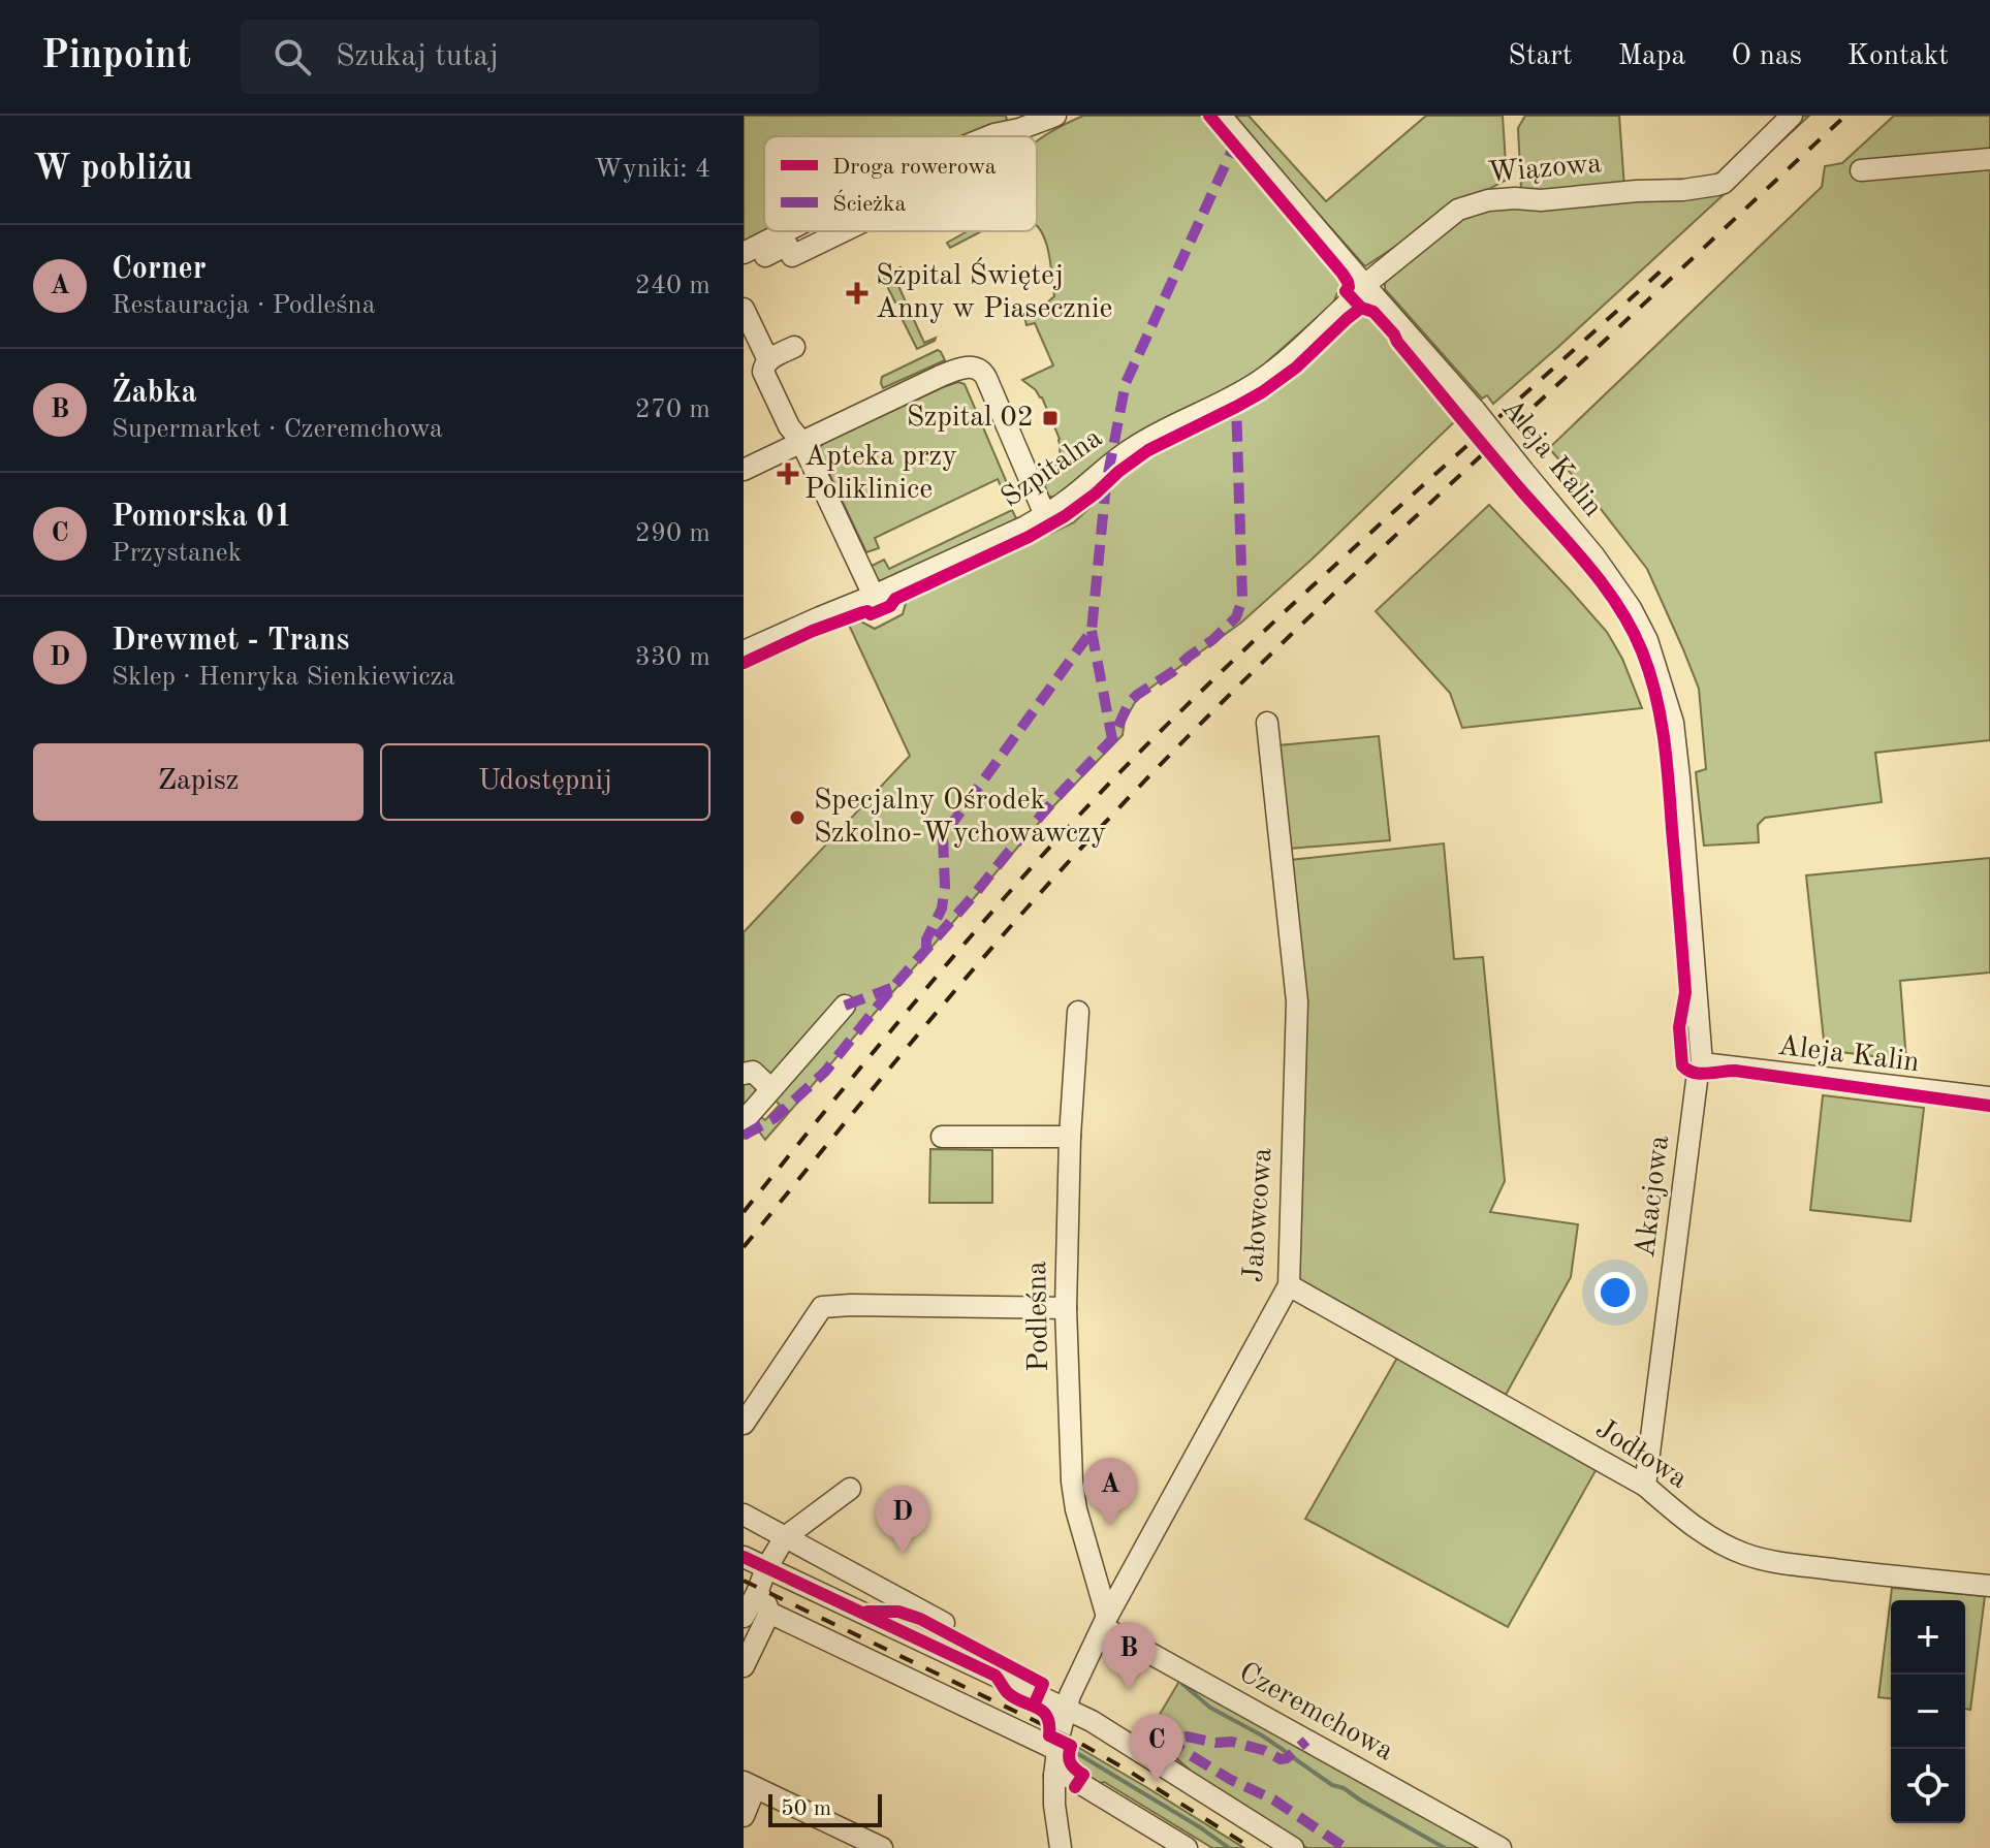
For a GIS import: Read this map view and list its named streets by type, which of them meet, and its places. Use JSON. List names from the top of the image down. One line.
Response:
{"streets":{"street":["Wiązowa","Aleja Kalin","Szpitalna","Akacjowa","Jałowcowa","Podleśna","Jodłowa","Czeremchowa"]},"crossings":[["Wiązowa","Aleja Kalin"],["Wiązowa","Szpitalna"],["Aleja Kalin","Szpitalna"],["Aleja Kalin","Akacjowa"],["Akacjowa","Jodłowa"],["Jałowcowa","Podleśna"],["Jałowcowa","Jodłowa"],["Jałowcowa","Czeremchowa"],["Podleśna","Czeremchowa"]],"places":{"health":["Szpital Świętej Anny w Piasecznie","Apteka przy Poliklinice"],"transit":["Szpital 02"],"other":["Specjalny Ośrodek Szkolno-Wychowawczy"]},"legend":["Droga rowerowa","Ścieżka"],"scale_bar":"50 m","page":{"header":"Pinpoint","search":"Szukaj tutaj","nav":["Start","Mapa","O nas","Kontakt"],"heading":["W pobliżu","Wyniki: 4"],"list":[{"mark":"A","name":"Corner","note":"Restauracja · Podleśna","value":"240 m"},{"mark":"B","name":"Żabka","note":"Supermarket · Czeremchowa","value":"270 m"},{"mark":"C","name":"Pomorska 01","note":"Przystanek","value":"290 m"},{"mark":"D","name":"Drewmet - Trans","note":"Sklep · Henryka Sienkiewicza","value":"330 m"}],"buttons":["Zapisz","Udostępnij"],"pins":["A","D","B","C"],"map_buttons":["+","−"],"scale":"50 m"}}
